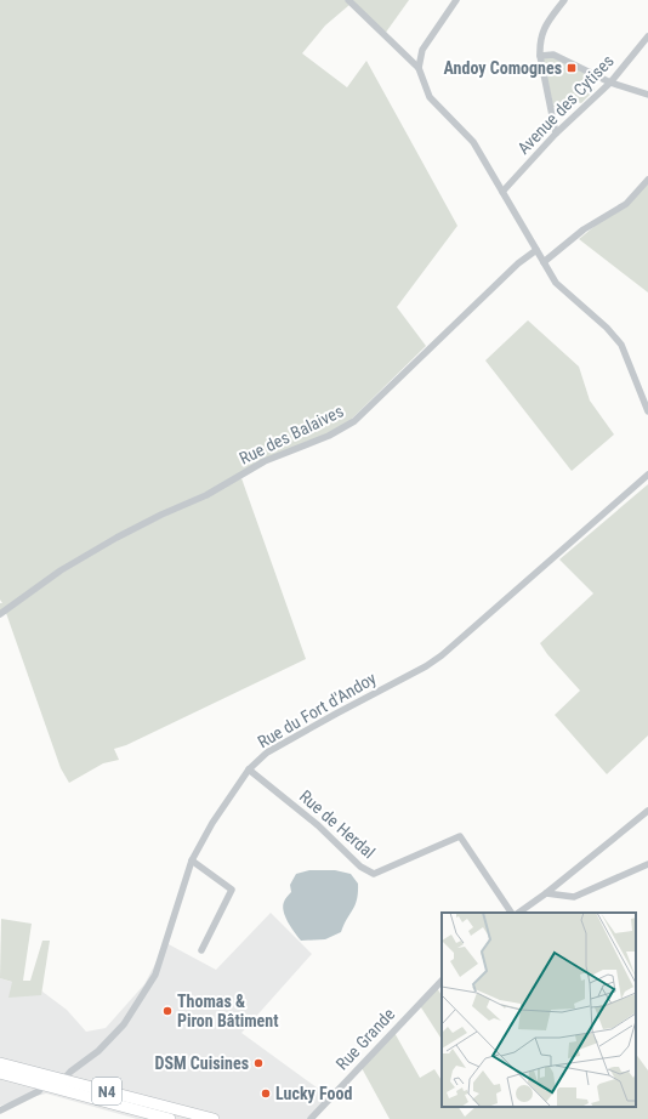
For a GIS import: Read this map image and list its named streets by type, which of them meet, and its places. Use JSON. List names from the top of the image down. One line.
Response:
{"streets":{"main road":["N4"],"street":["Avenue des Cytises","Rue des Balaives","Rue du Fort d'Andoy","Rue de Herdal","Rue Grande"]},"crossings":[["Rue du Fort d'Andoy","Rue de Herdal"],["Rue du Fort d'Andoy","N4"]],"places":{"transit":["Andoy Comognes"],"other":["Thomas & Piron Bâtiment","DSM Cuisines","Lucky Food"]}}
